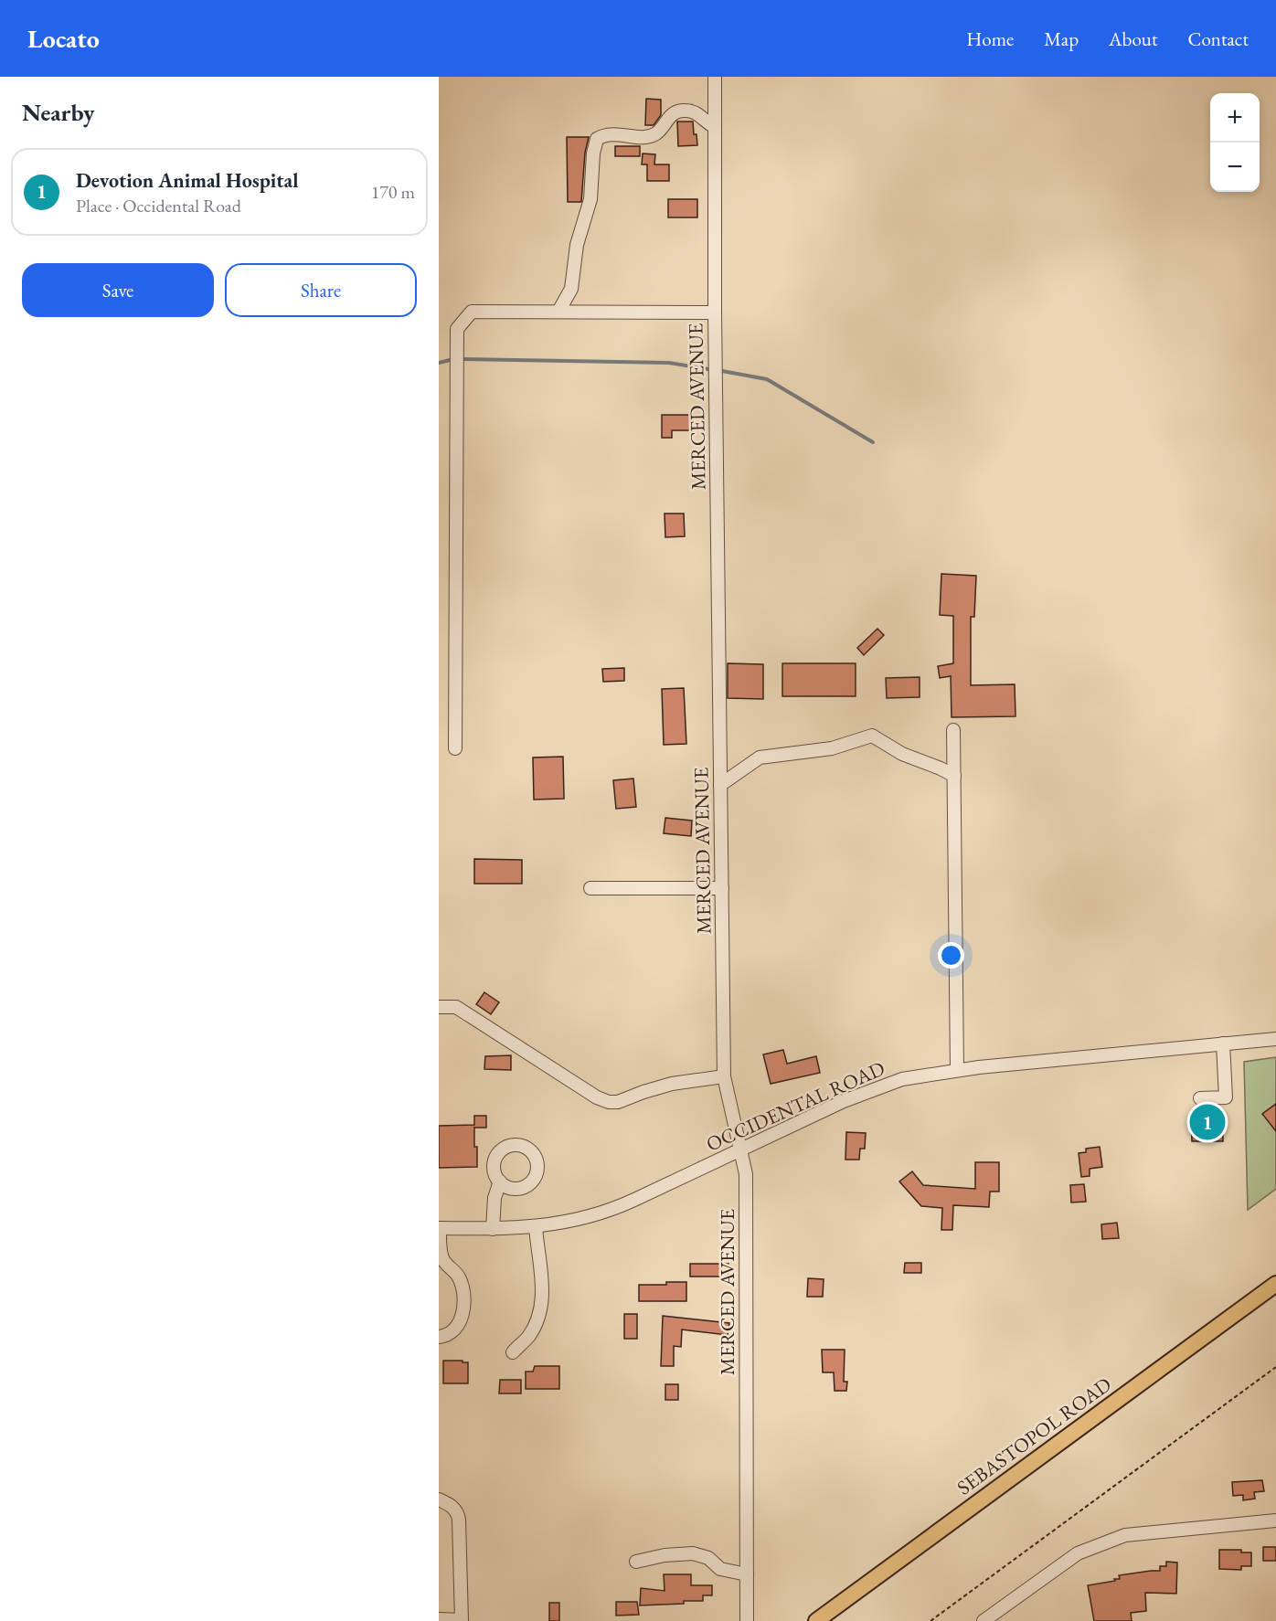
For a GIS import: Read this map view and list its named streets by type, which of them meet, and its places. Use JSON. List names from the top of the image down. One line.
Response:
{"streets":{"main road":["SEBASTOPOL ROAD"],"street":["MERCED AVENUE","OCCIDENTAL ROAD"]},"crossings":[["MERCED AVENUE","OCCIDENTAL ROAD"]],"page":{"header":"Locato","nav":["Home","Map","About","Contact"],"heading":"Nearby","map_buttons":["+","−"],"list":[{"mark":"1","name":"Devotion Animal Hospital","note":"Place · Occidental Road","value":"170 m"}],"buttons":["Save","Share"],"pins":"1"}}
